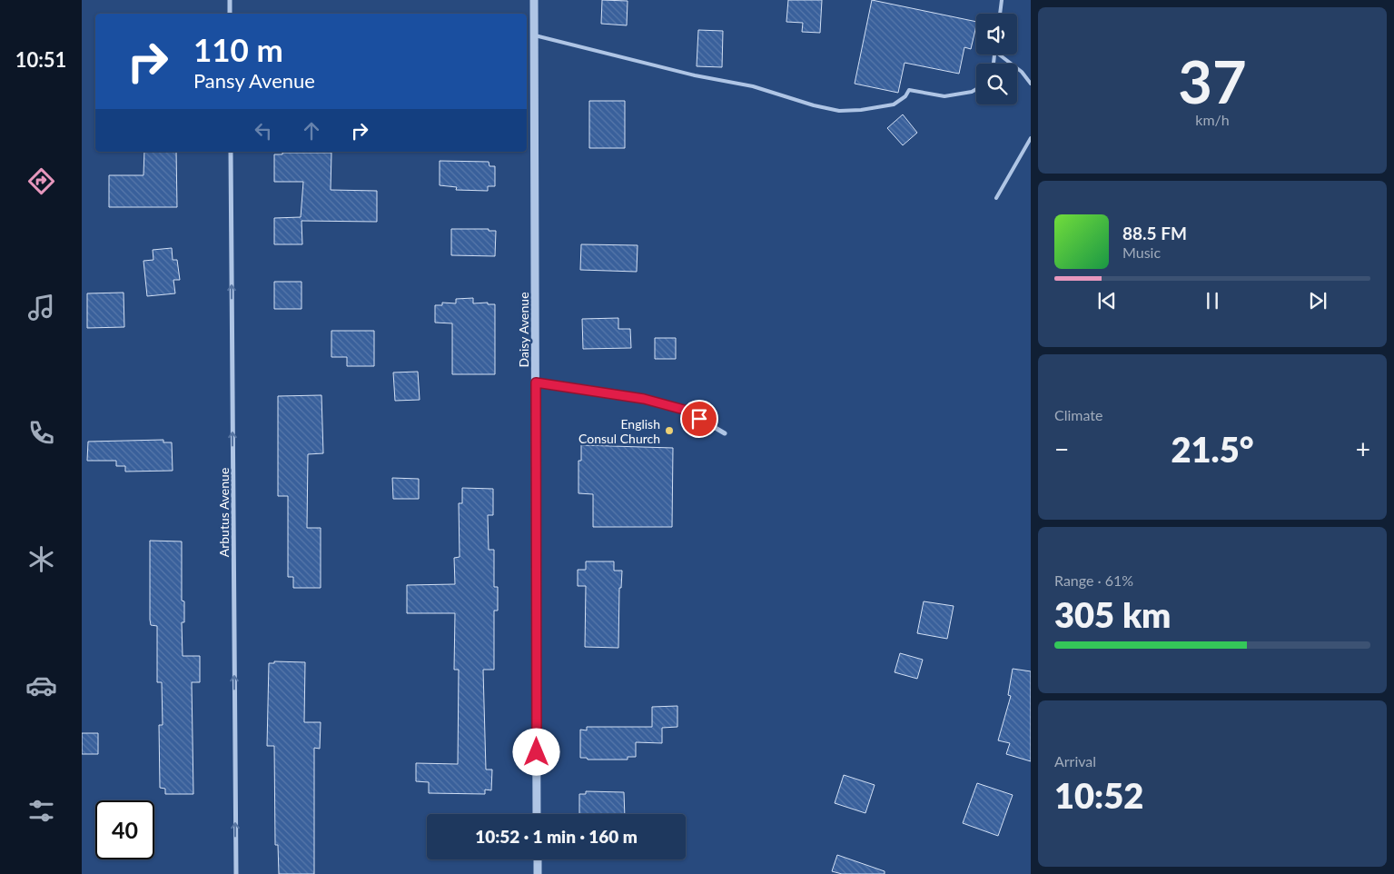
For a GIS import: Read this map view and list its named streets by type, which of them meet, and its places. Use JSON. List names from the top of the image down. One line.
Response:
{"streets":{"street":["Daisy Avenue","Arbutus Avenue"]},"one_way":["Arbutus Avenue"],"places":["English Consul Church"],"page":{"tabs":"10:51","tile":[["37","km/h"],"Climate",["Range · 61%","305 km"],["Arrival","10:52"]],"turn":["110 m","Pansy Avenue"],"song":["88.5 FM","Music"],"heat":["−","21.5°","+"],"limit":"40","trip":"10:52 · 1 min · 160 m"}}
